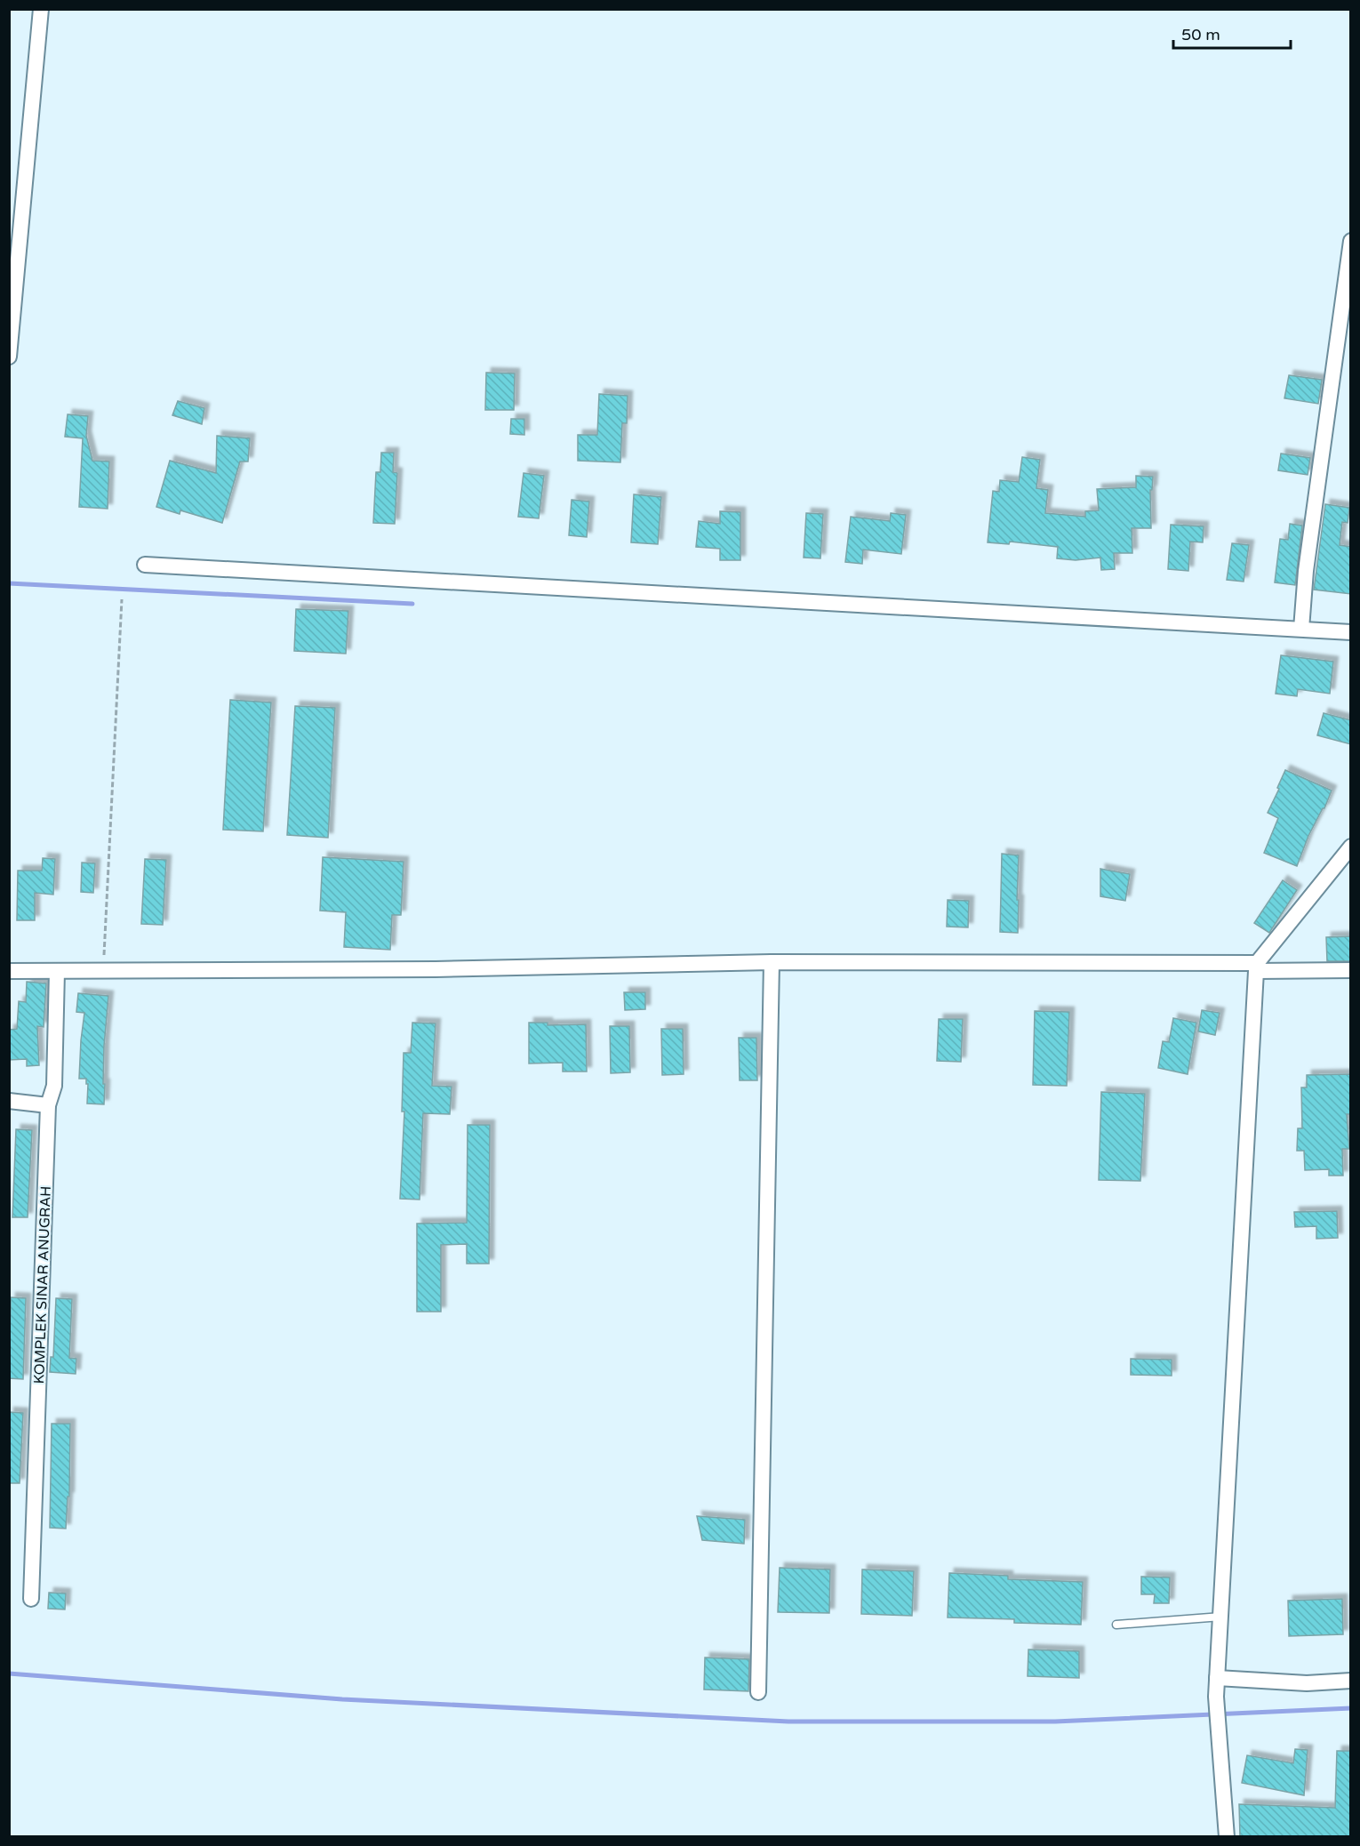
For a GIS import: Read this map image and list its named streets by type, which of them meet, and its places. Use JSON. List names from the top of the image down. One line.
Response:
{"streets":{"street":["KOMPLEK SINAR ANUGRAH"]},"scale_bar":"50 m"}
